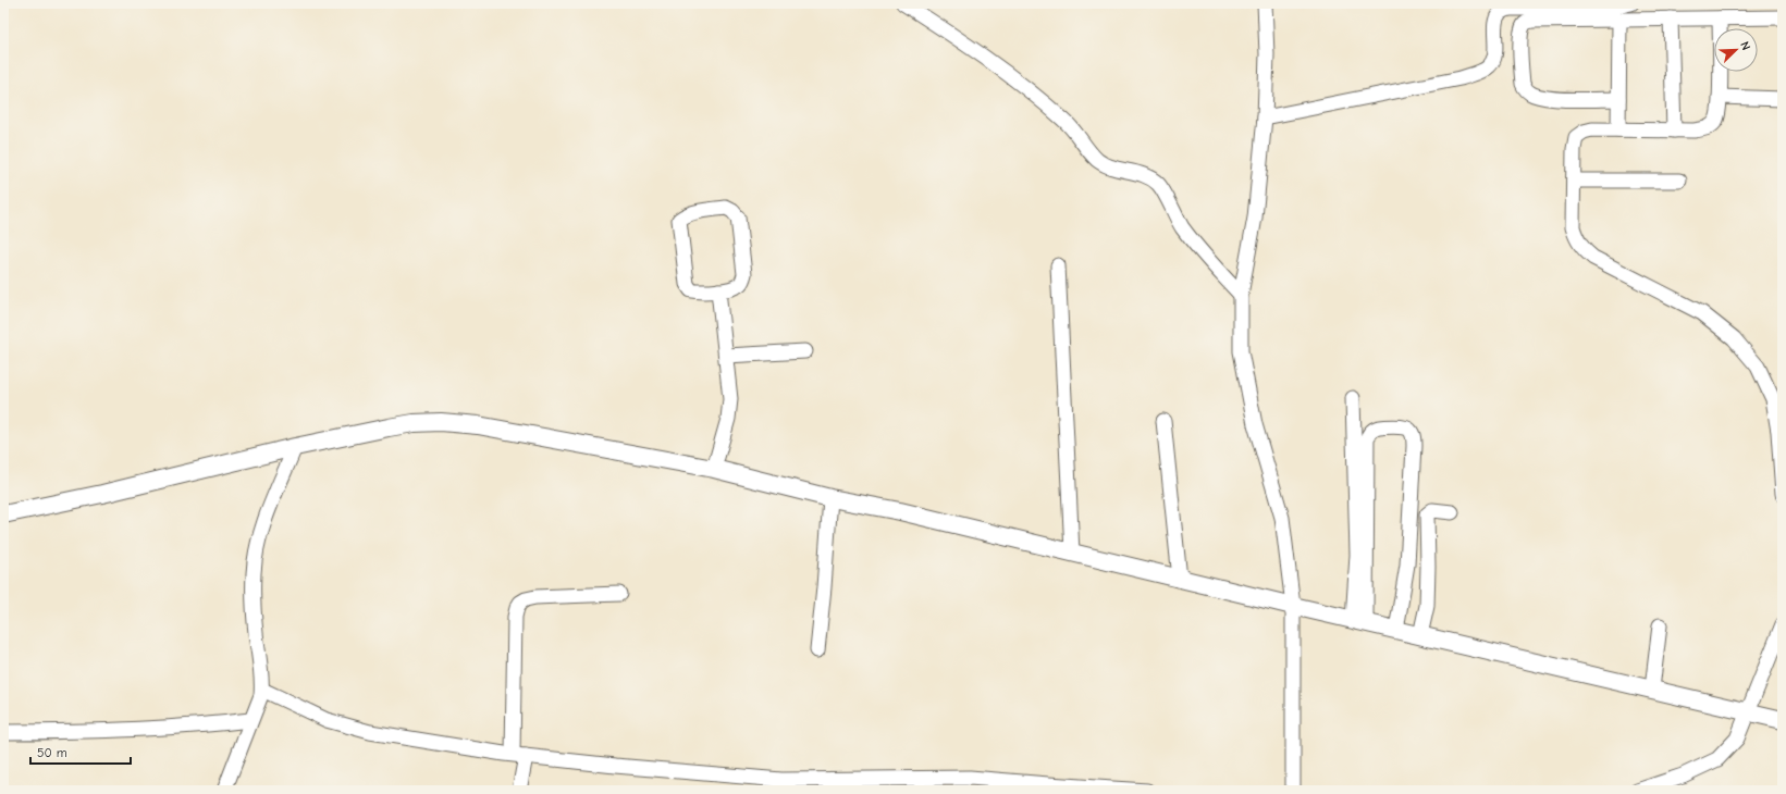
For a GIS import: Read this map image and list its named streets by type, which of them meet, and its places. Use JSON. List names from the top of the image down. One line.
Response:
{"scale_bar":"50 m","north":"top right"}
